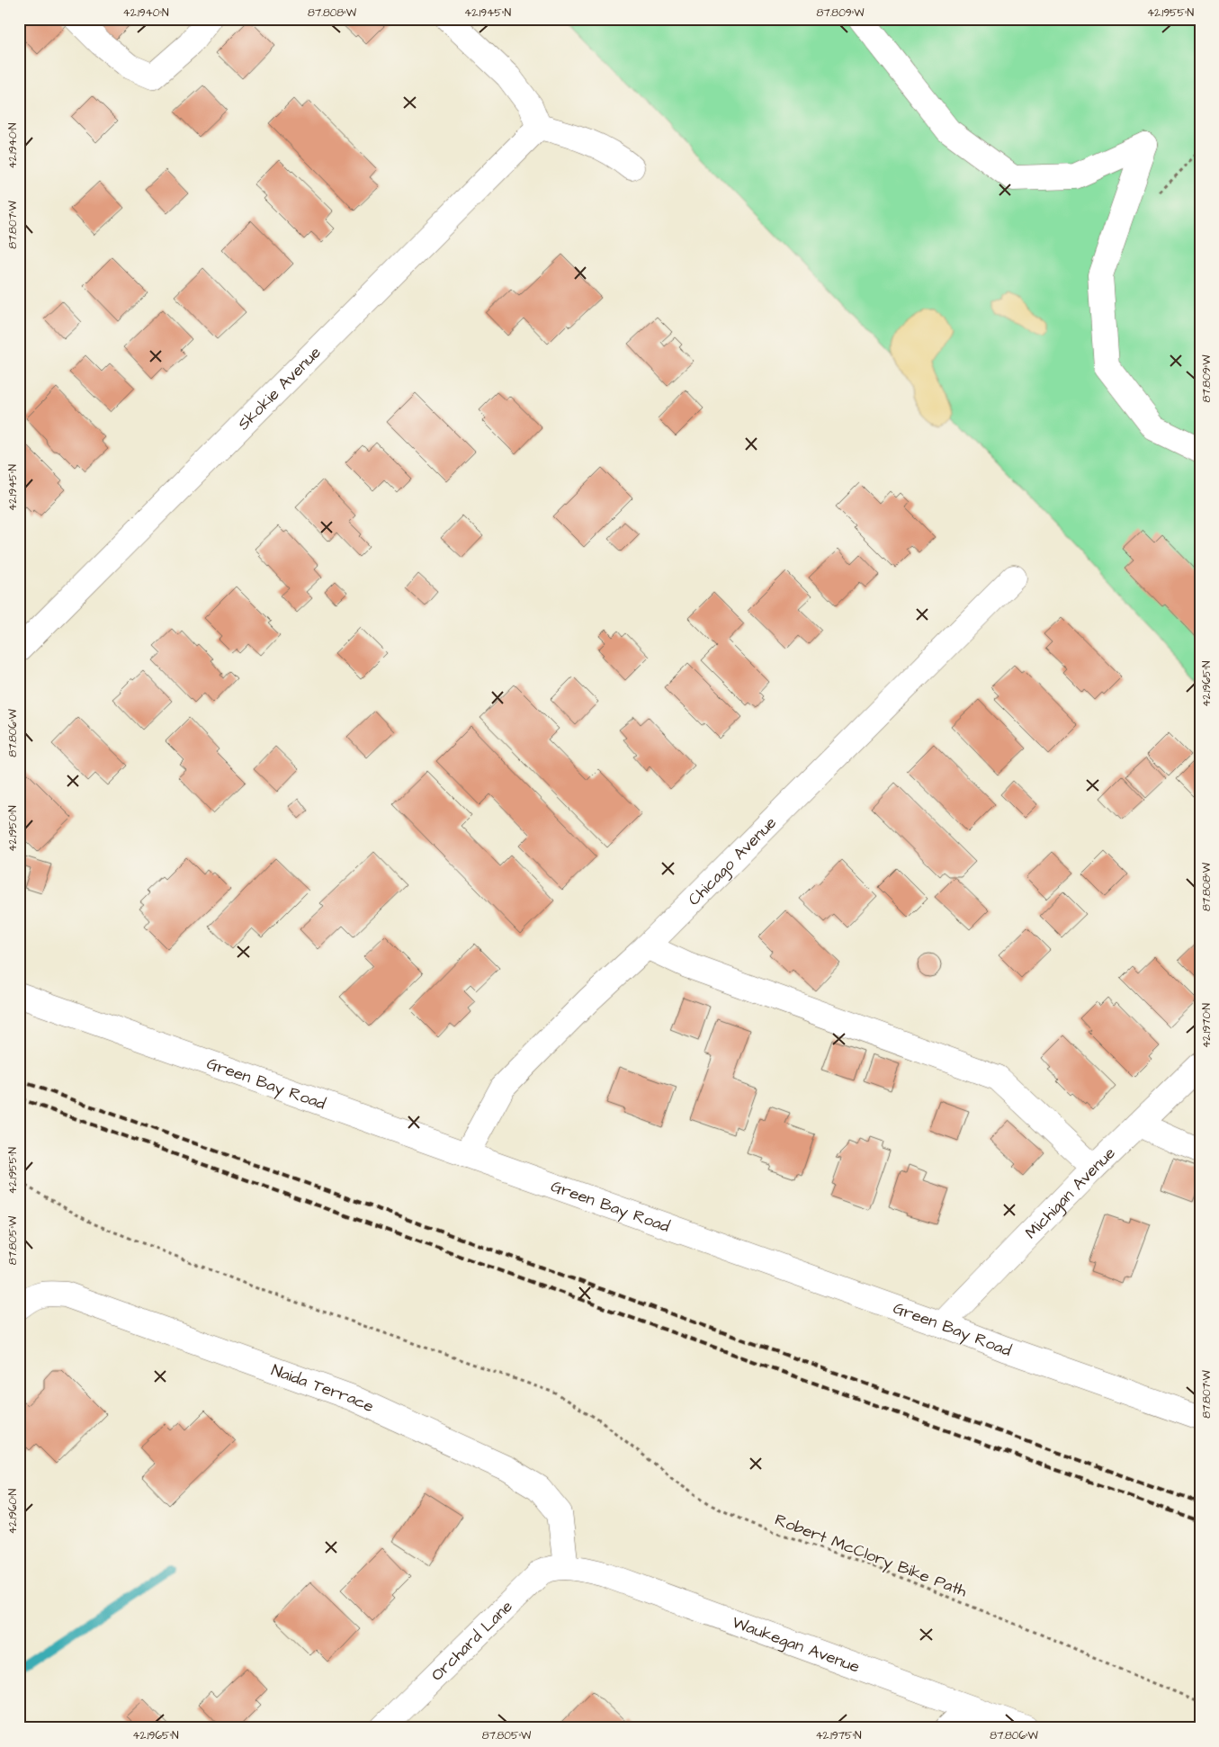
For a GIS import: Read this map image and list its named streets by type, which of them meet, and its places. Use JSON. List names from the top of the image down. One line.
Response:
{"streets":{"street":["Skokie Avenue","Chicago Avenue","Green Bay Road","Michigan Avenue","Naida Terrace","Orchard Lane","Waukegan Avenue"],"path":["Robert McClory Bike Path"]},"crossings":[["Chicago Avenue","Green Bay Road"],["Green Bay Road","Michigan Avenue"],["Naida Terrace","Orchard Lane"],["Naida Terrace","Waukegan Avenue"],["Orchard Lane","Waukegan Avenue"]],"coordinates":["42.1940°N","87.808°W","42.1945°N","87.809°W","42.1955°N","87.807°W","42.1965°N","87.806°W","42.1950°N","42.1970°N","87.805°W","42.1960°N","42.1975°N"]}
